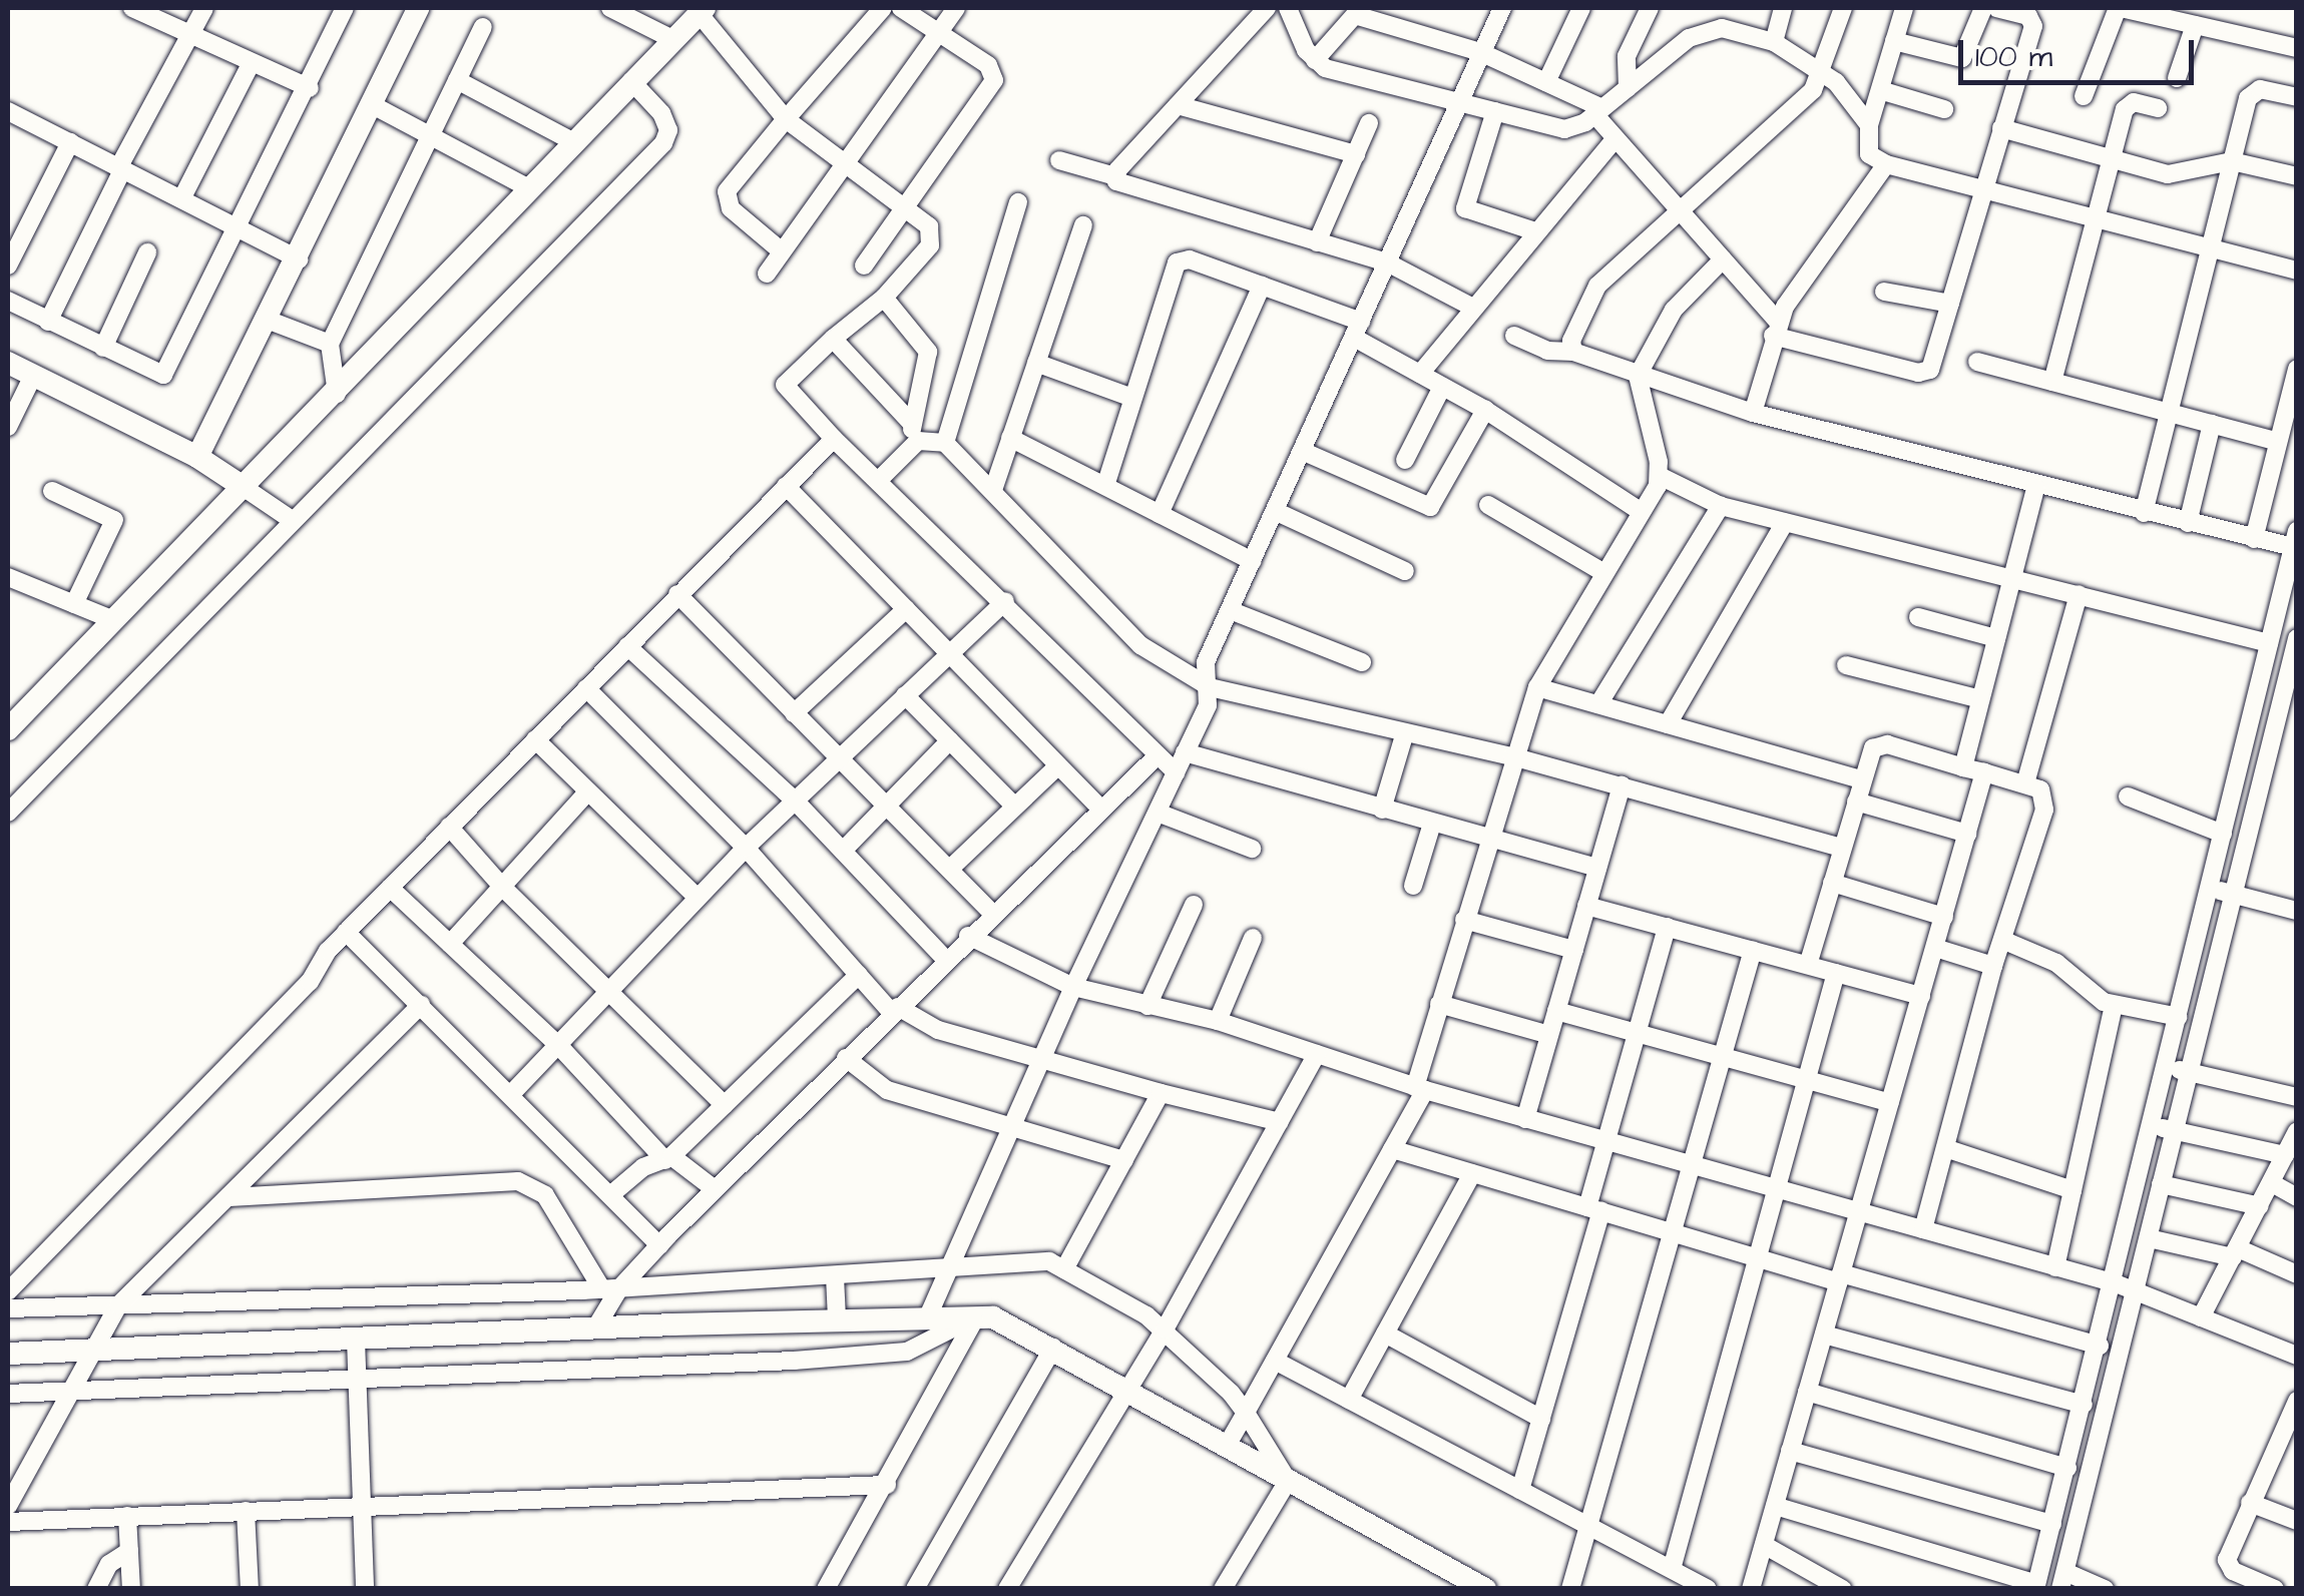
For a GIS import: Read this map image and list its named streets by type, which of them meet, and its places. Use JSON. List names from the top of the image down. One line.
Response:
{"scale_bar":"100 m"}
